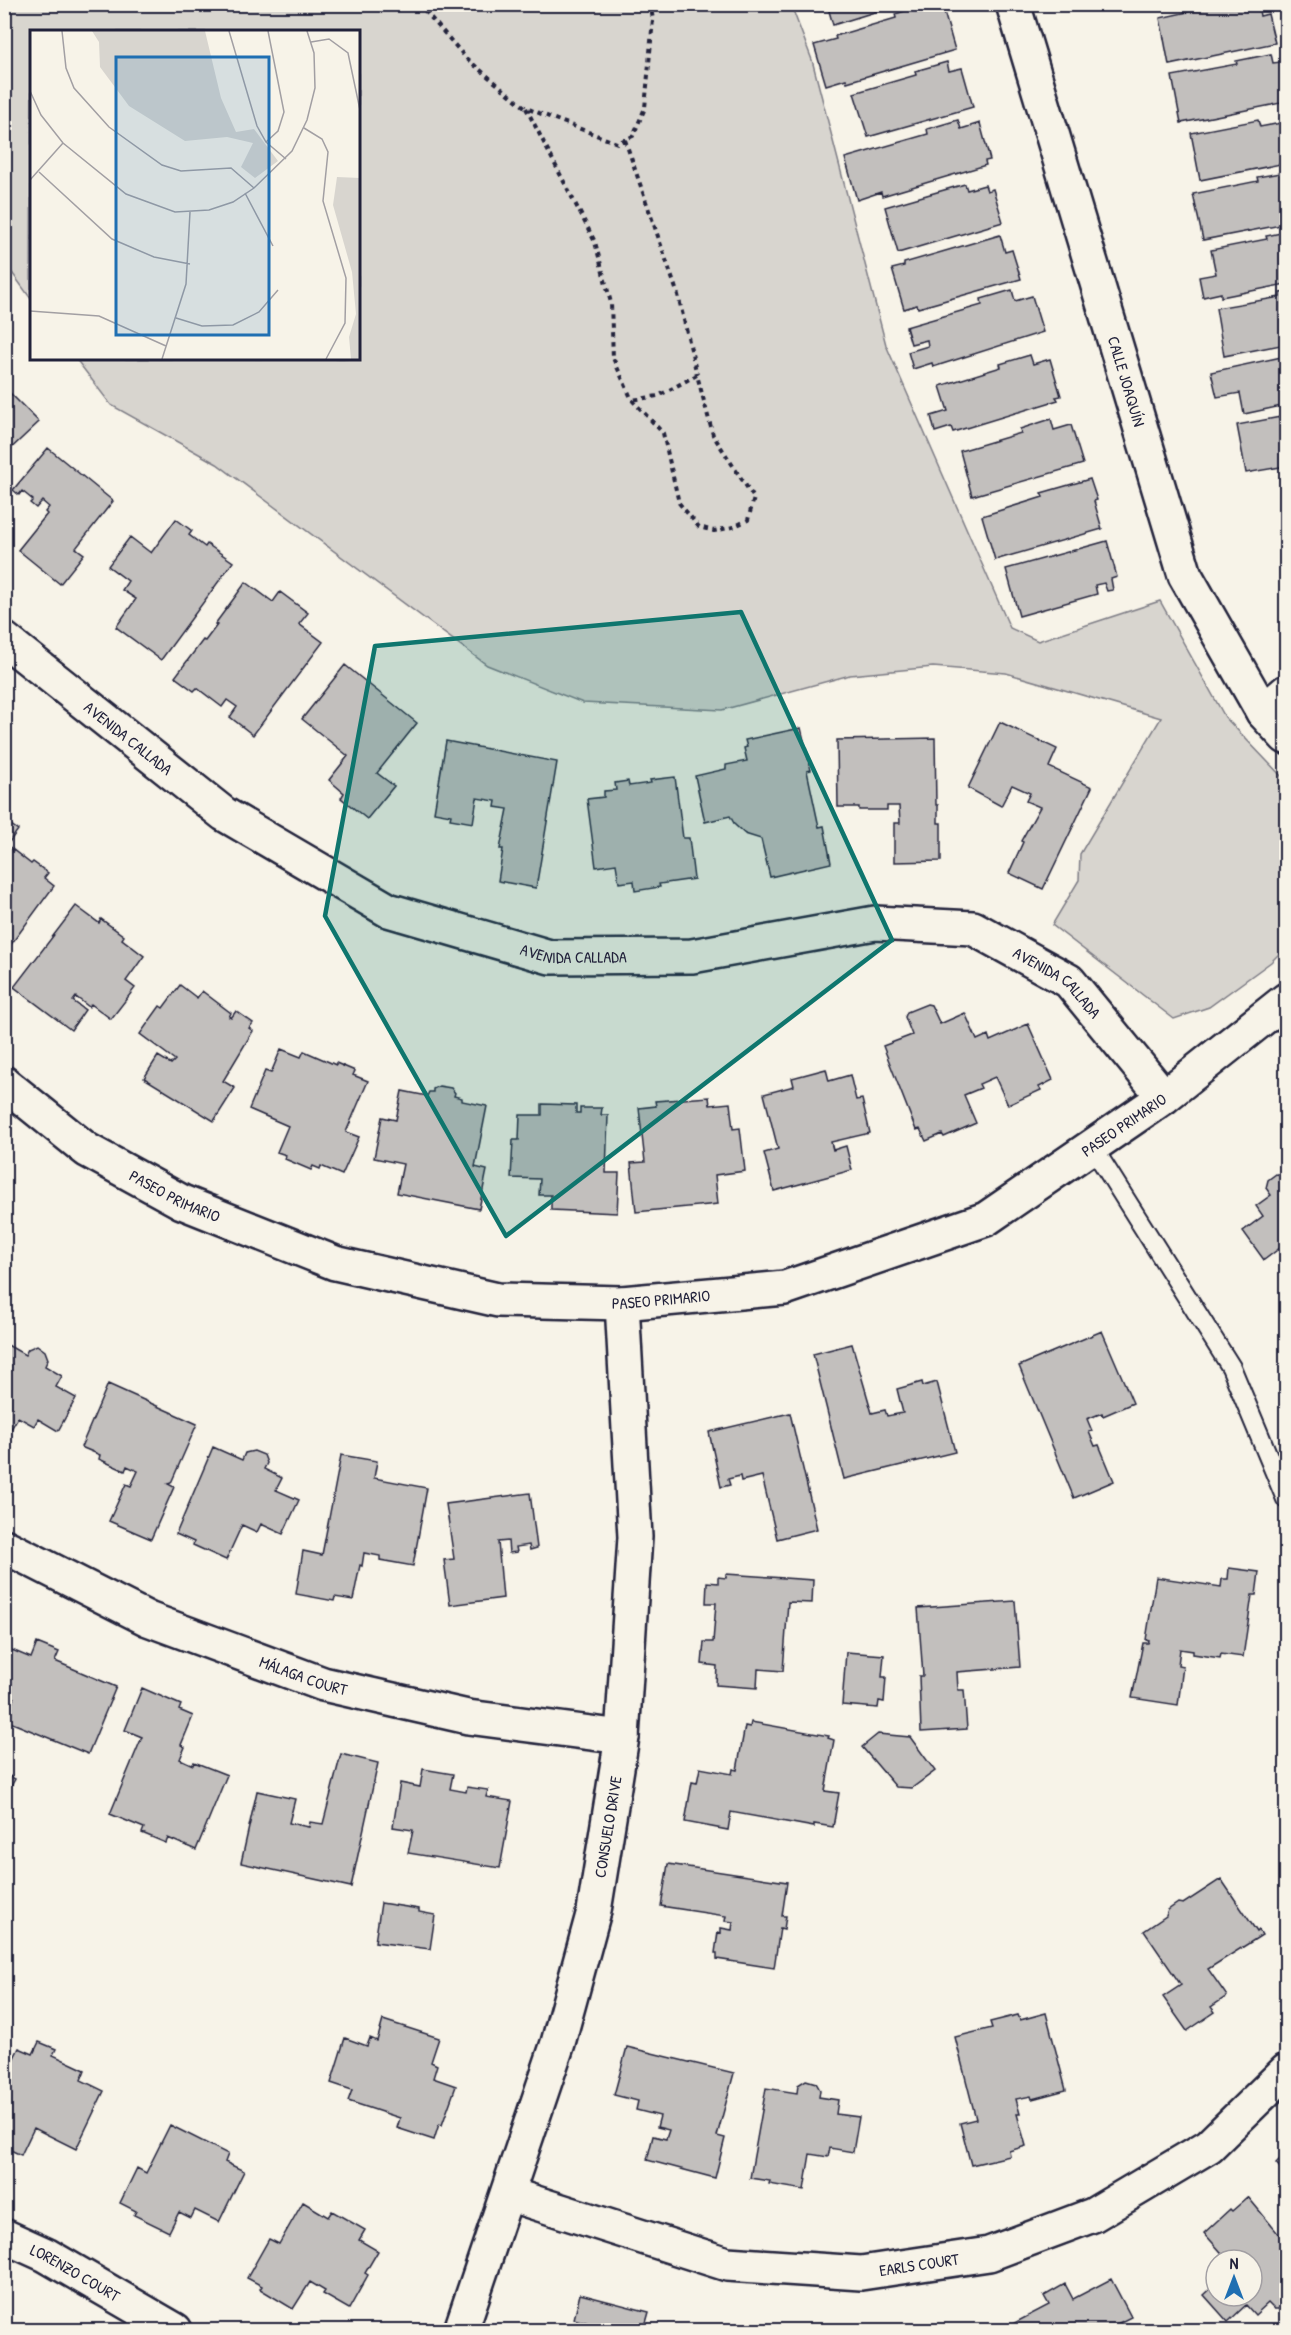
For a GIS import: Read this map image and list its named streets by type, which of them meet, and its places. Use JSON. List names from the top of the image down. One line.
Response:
{"streets":{"street":["CALLE JOAQUÍN","AVENIDA CALLADA","PASEO PRIMARIO","MÁLAGA COURT","CONSUELO DRIVE","EARLS COURT","LORENZO COURT"]},"crossings":[["AVENIDA CALLADA","PASEO PRIMARIO"],["PASEO PRIMARIO","CONSUELO DRIVE"],["MÁLAGA COURT","CONSUELO DRIVE"],["CONSUELO DRIVE","EARLS COURT"]],"north":"top"}
